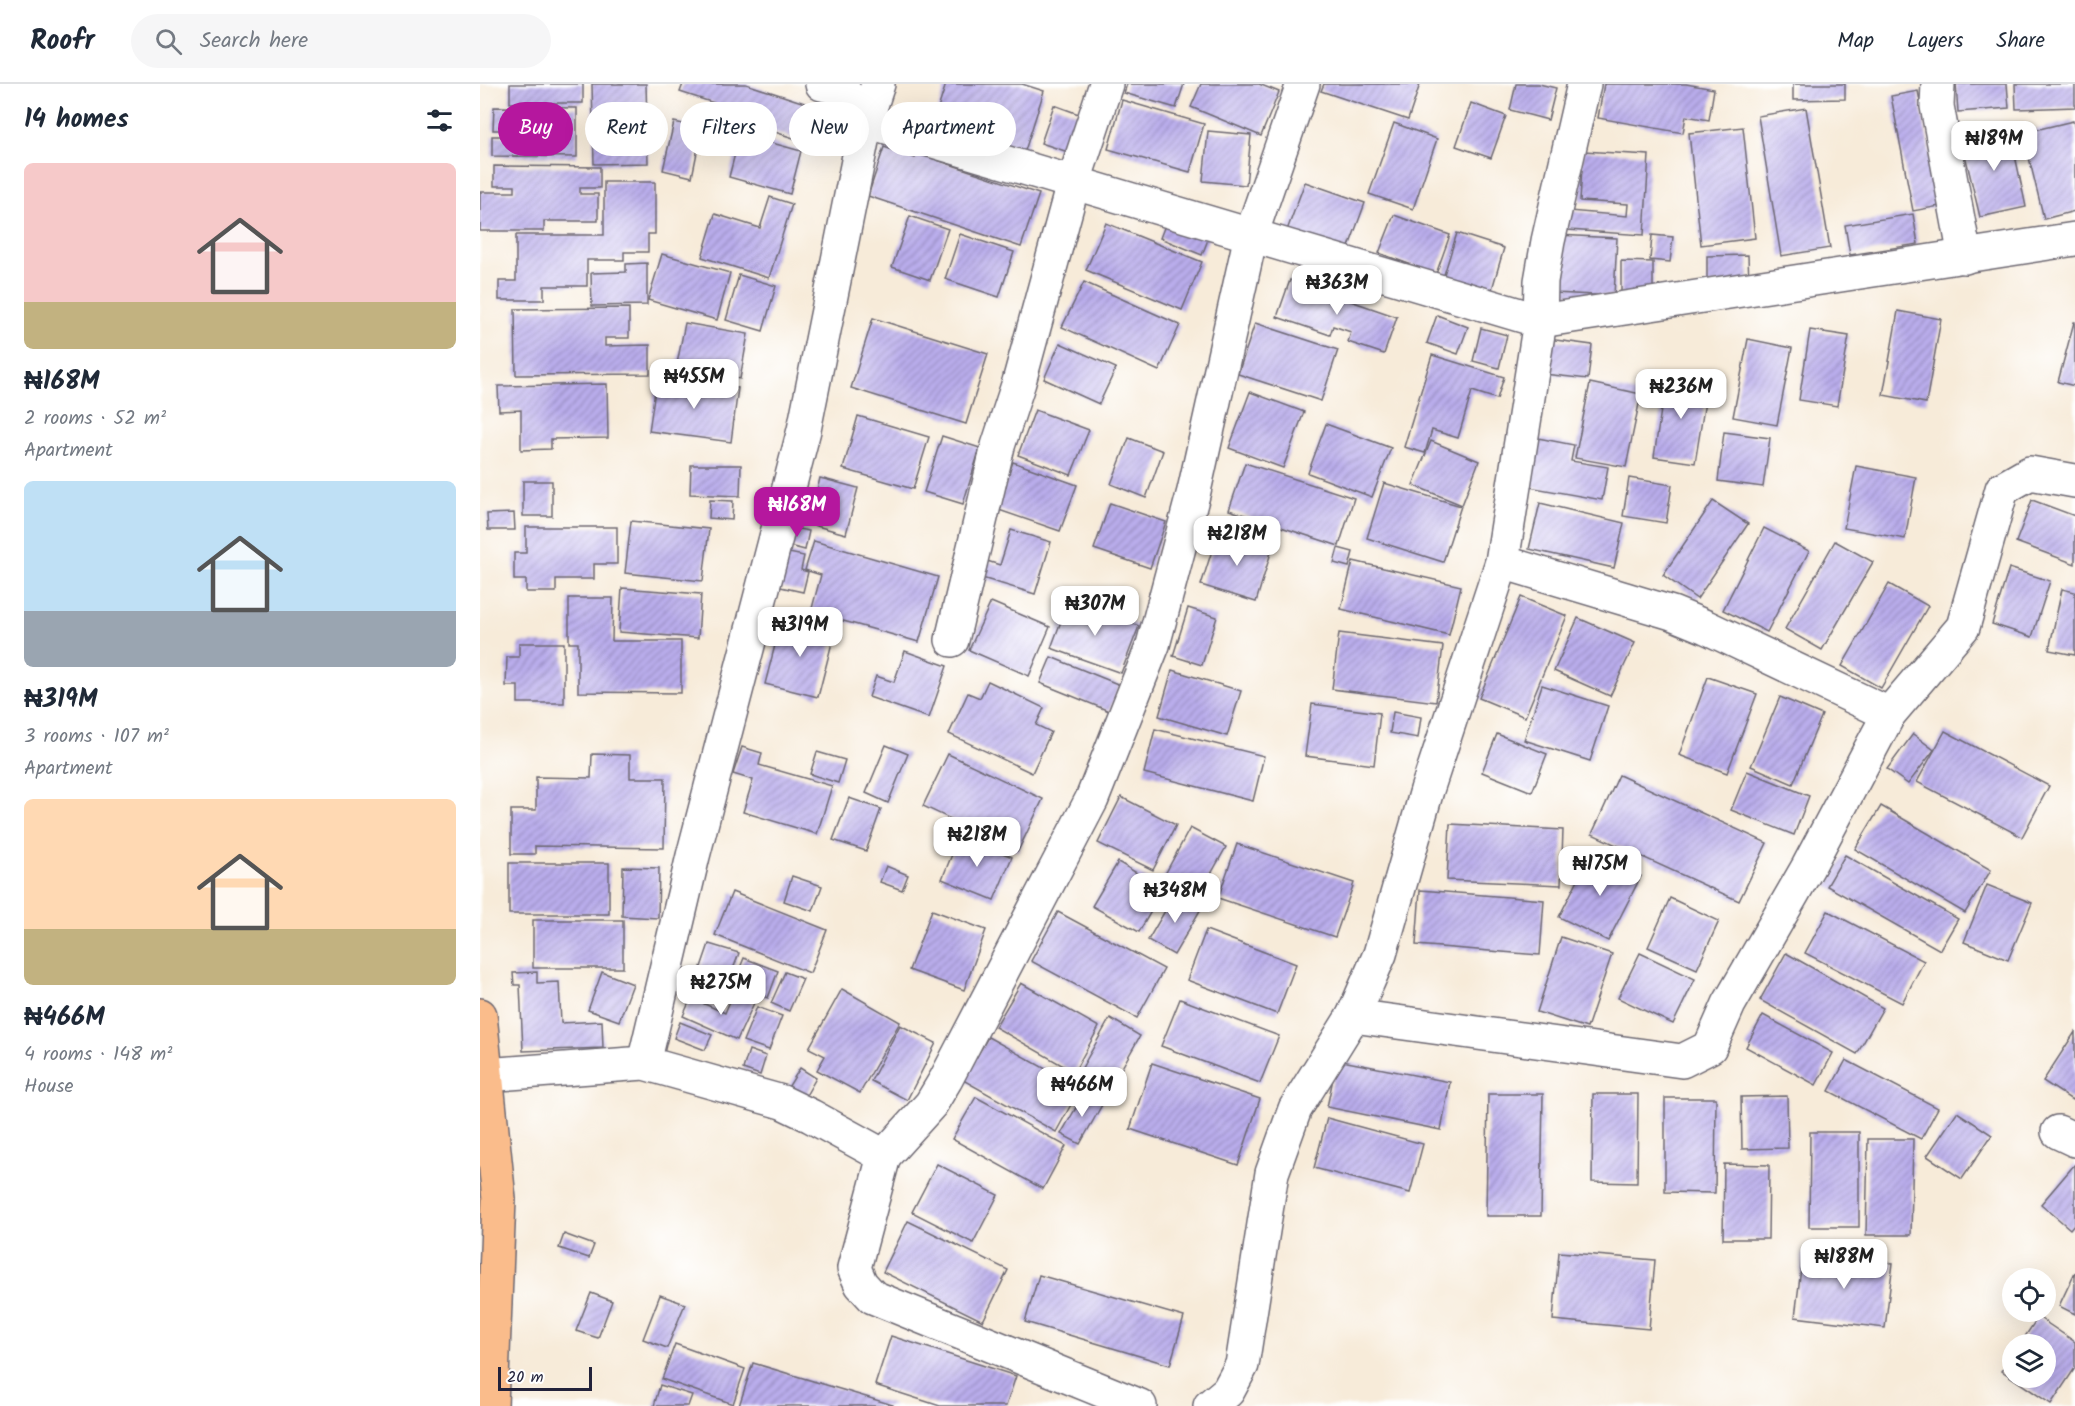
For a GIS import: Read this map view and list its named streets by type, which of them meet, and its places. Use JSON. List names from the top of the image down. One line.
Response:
{"scale_bar":"20 m","page":{"header":"Roofr","search":"Search here","nav":["Map","Layers","Share"],"heading":"14 homes","chip":["Buy","Rent","Filters","New","Apartment"],"price":["₦189M","₦363M","₦455M","₦236M","₦168M","₦218M","₦307M","₦319M","₦218M","₦175M","₦348M","₦275M","₦466M","₦188M"],"list":[{"name":"₦168M","note":"2 rooms · 52 m² · Apartment"},{"name":"₦319M","note":"3 rooms · 107 m² · Apartment"},{"name":"₦466M","note":"4 rooms · 148 m² · House"}],"scale":"20 m"}}
